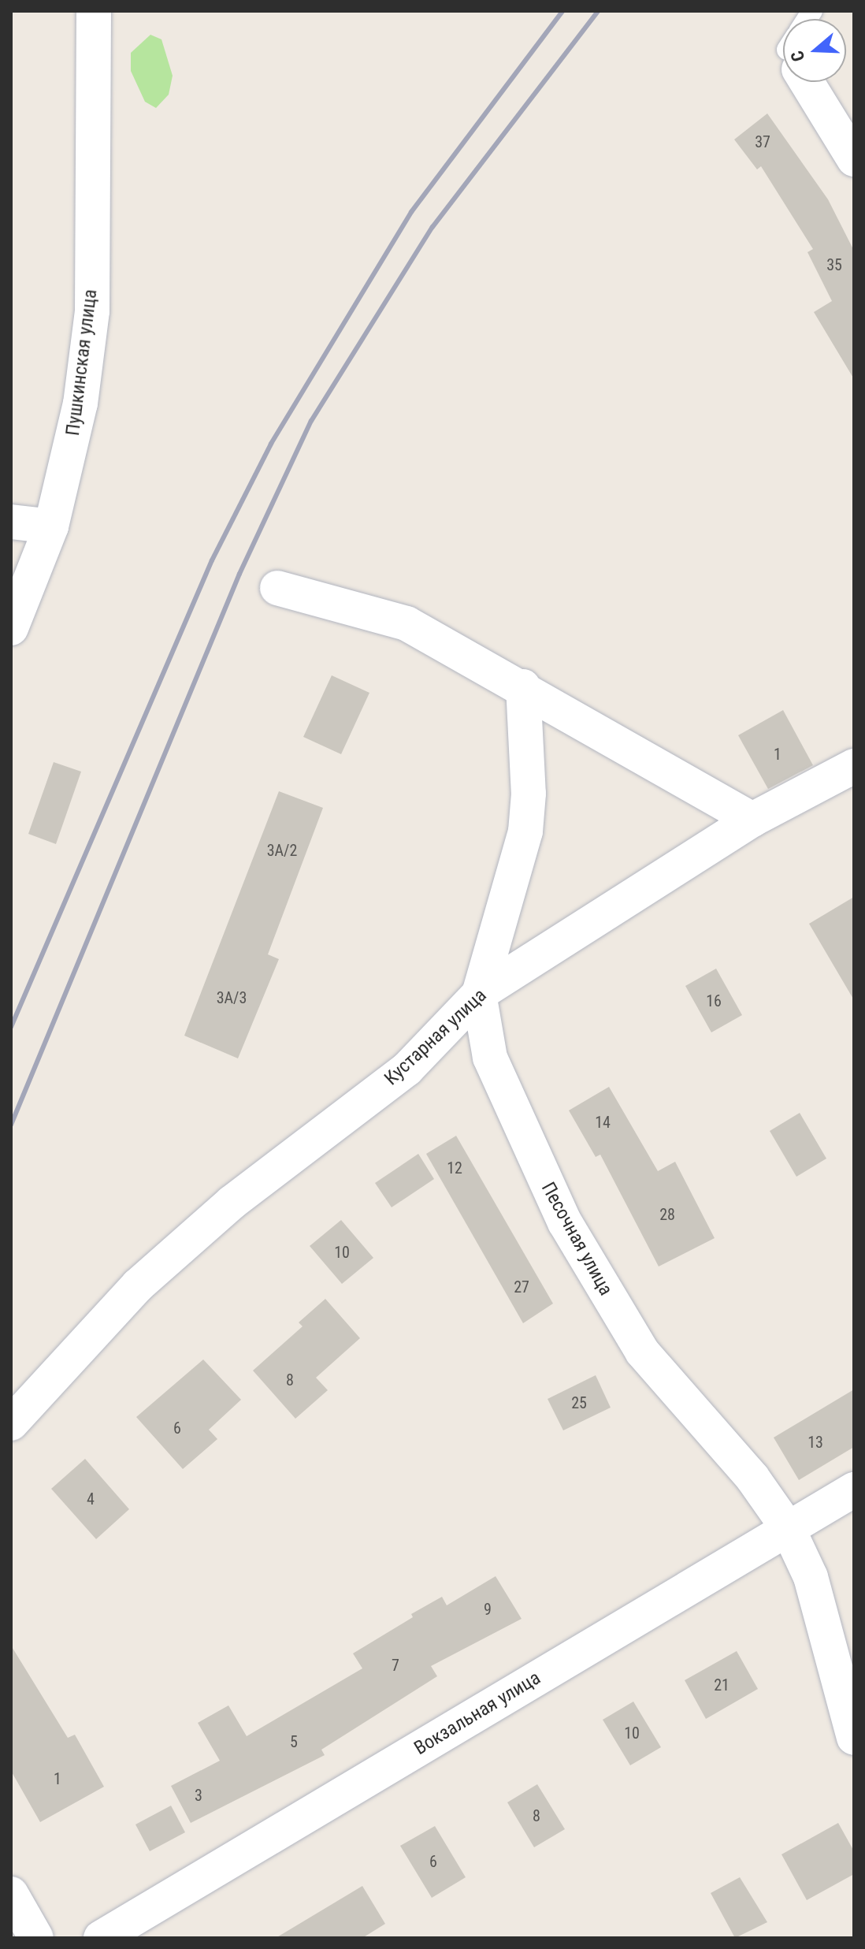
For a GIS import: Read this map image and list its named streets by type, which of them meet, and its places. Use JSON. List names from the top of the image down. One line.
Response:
{"streets":{"street":["Пушкинская улица","Кустарная улица","Песочная улица","Вокзальная улица"]},"crossings":[["Кустарная улица","Песочная улица"],["Песочная улица","Вокзальная улица"]],"house_numbers":["37","35","1","3А/2","3А/3","16","14","12","28","10","27","8","25","6","13","4","9","7","21","10","5","1","3","8","6"],"north":"left"}
